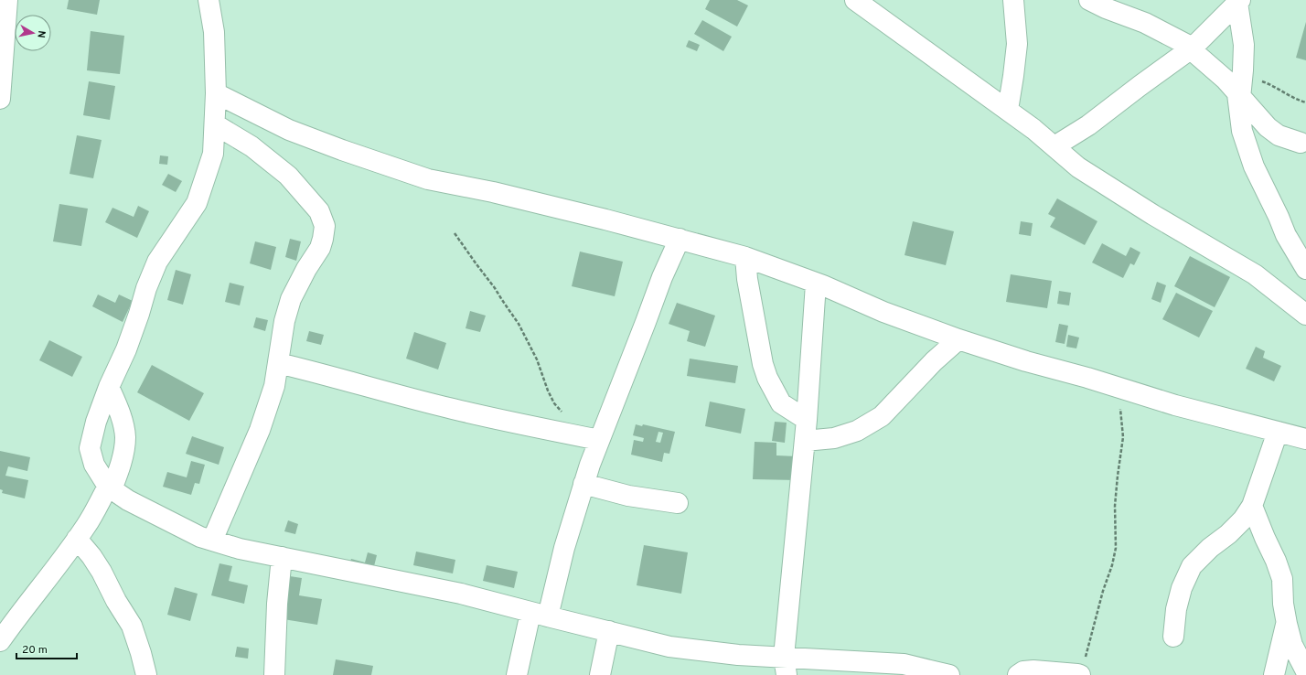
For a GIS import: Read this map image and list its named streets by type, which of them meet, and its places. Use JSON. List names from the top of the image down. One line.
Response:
{"scale_bar":"20 m","north":"right"}
